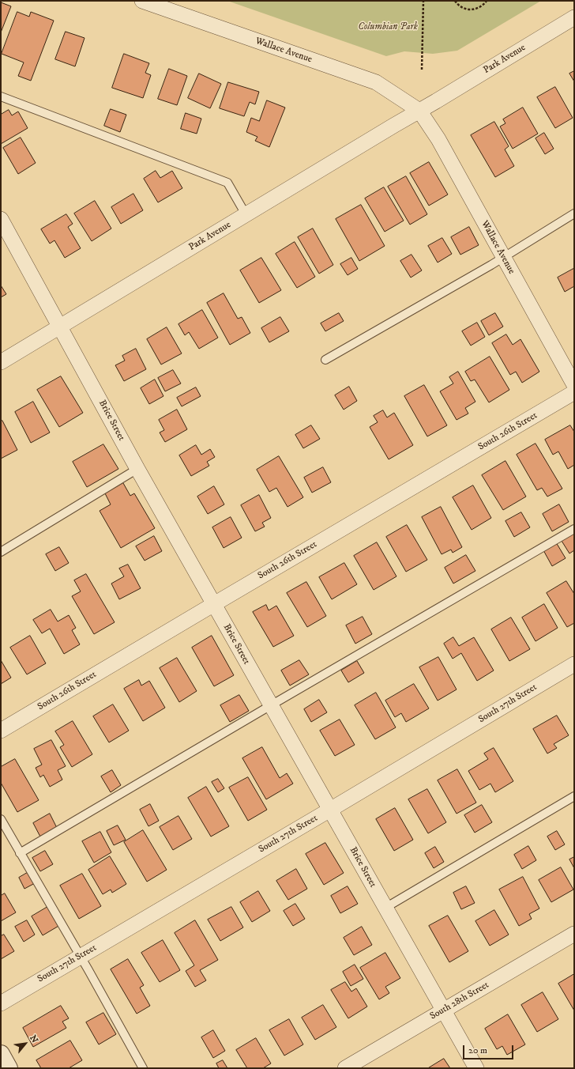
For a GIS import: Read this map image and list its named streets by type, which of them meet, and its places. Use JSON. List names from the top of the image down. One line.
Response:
{"streets":{"street":["Wallace Avenue","Park Avenue","Brice Street","South 26th Street","South 27th Street","South 28th Street"]},"crossings":[["Wallace Avenue","Park Avenue"],["Park Avenue","Brice Street"],["Brice Street","South 26th Street"],["Brice Street","South 27th Street"],["Brice Street","South 28th Street"]],"parks":["Columbian Park"],"scale_bar":"20 m","north":"top right"}
